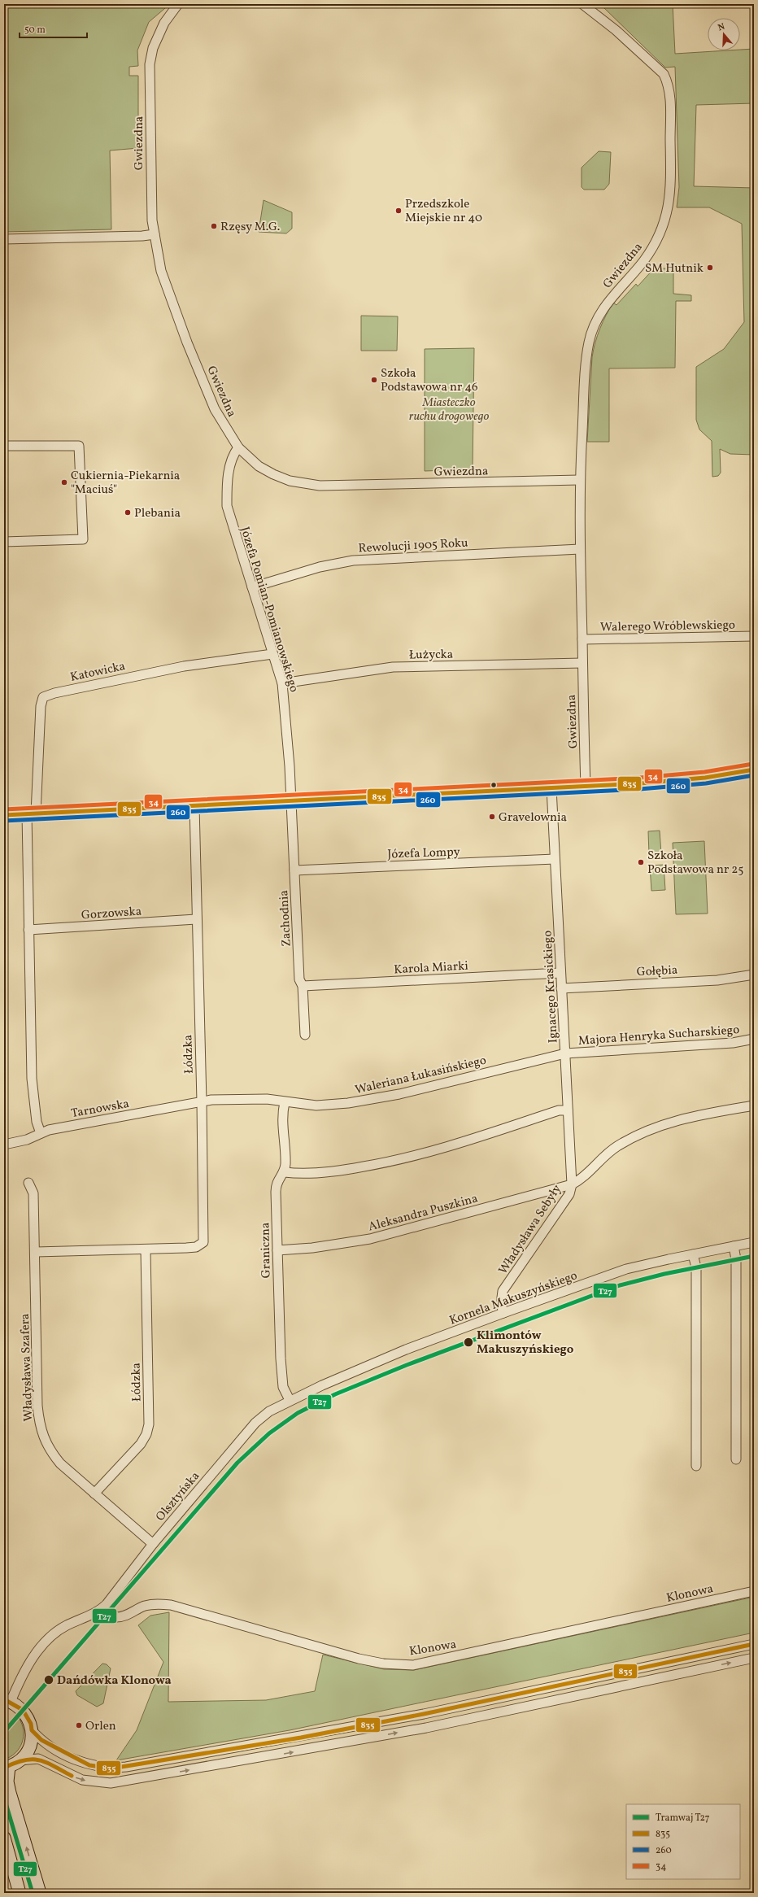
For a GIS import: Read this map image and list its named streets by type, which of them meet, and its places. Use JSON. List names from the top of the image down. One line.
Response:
{"streets":{"street":["Gwiezdna","Rewolucji 1905 Roku","Józefa Pomian-Pomianowskiego","Walerego Wróblewskiego","Łużycka","Katowicka","Józefa Lompy","Gorzowska","Zachodnia","Karola Miarki","Gołębia","Ignacego Krasickiego","Majora Henryka Sucharskiego","Łódzka","Waleriana Łukasińskiego","Tarnowska","Aleksandra Puszkina","Władysława Sebyły","Graniczna","Kornela Makuszyńskiego","Władysława Szafera","Olsztyńska","Klonowa"]},"crossings":[["Gwiezdna","Rewolucji 1905 Roku"],["Gwiezdna","Józefa Pomian-Pomianowskiego"],["Gwiezdna","Walerego Wróblewskiego"],["Gwiezdna","Łużycka"],["Rewolucji 1905 Roku","Józefa Pomian-Pomianowskiego"],["Józefa Pomian-Pomianowskiego","Łużycka"],["Józefa Pomian-Pomianowskiego","Katowicka"],["Józefa Pomian-Pomianowskiego","Zachodnia"],["Józefa Lompy","Zachodnia"],["Józefa Lompy","Ignacego Krasickiego"],["Gorzowska","Łódzka"],["Zachodnia","Karola Miarki"],["Karola Miarki","Ignacego Krasickiego"],["Gołębia","Ignacego Krasickiego"],["Ignacego Krasickiego","Majora Henryka Sucharskiego"],["Ignacego Krasickiego","Waleriana Łukasińskiego"],["Ignacego Krasickiego","Aleksandra Puszkina"],["Ignacego Krasickiego","Władysława Sebyły"],["Majora Henryka Sucharskiego","Waleriana Łukasińskiego"],["Łódzka","Waleriana Łukasińskiego"],["Łódzka","Tarnowska"],["Łódzka","Władysława Szafera"],["Waleriana Łukasińskiego","Tarnowska"],["Aleksandra Puszkina","Władysława Sebyły"],["Aleksandra Puszkina","Graniczna"],["Władysława Sebyły","Kornela Makuszyńskiego"],["Graniczna","Kornela Makuszyńskiego"],["Graniczna","Olsztyńska"],["Kornela Makuszyńskiego","Olsztyńska"],["Władysława Szafera","Olsztyńska"],["Olsztyńska","Klonowa"]],"parks":["Miasteczko ruchu drogowego"],"places":["Przedszkole Miejskie nr 40","Rzęsy M.G.","SM Hutnik","Szkoła Podstawowa nr 46","Cukiernia-Piekarnia \"Maciuś\"","Plebania","Gravelownia","Szkoła Podstawowa nr 25","Klimontów Makuszyńskiego","Dańdówka Klonowa","Orlen"],"lines":["transit line 34","transit line 835","transit line 260","tram line T27"],"legend":["Tramwaj T27","835","260","34"],"scale_bar":"50 m","north":"top"}
